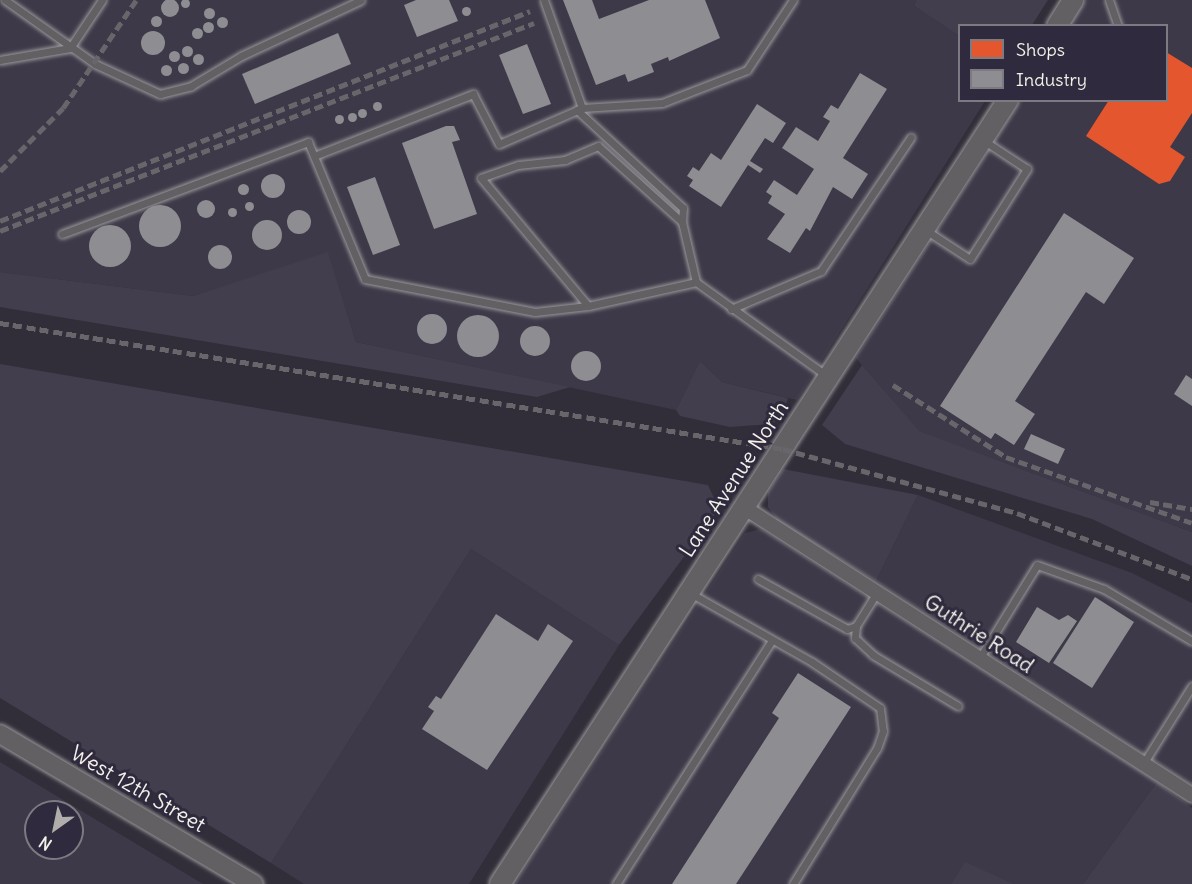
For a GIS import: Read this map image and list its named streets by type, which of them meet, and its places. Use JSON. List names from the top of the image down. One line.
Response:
{"streets":{"main road":["Lane Avenue North"],"street":["Guthrie Road","West 12th Street"]},"crossings":[["Lane Avenue North","Guthrie Road"]],"legend":["Shops","Industry"],"north":"bottom left"}
